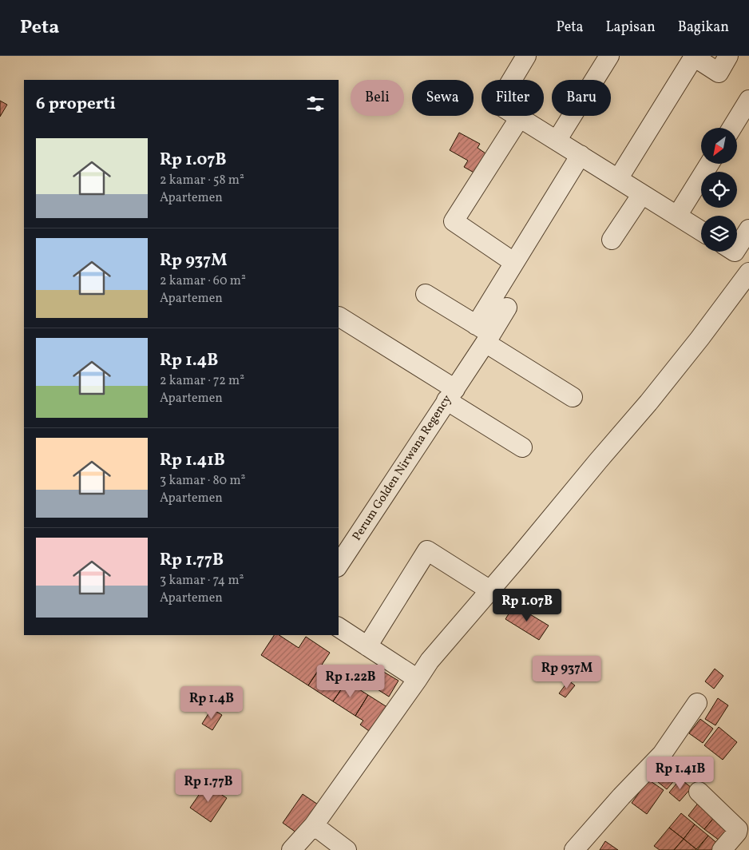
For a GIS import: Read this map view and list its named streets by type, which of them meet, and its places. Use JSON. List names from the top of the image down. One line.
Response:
{"streets":{"street":["Perum Golden Nirwana Regency"]},"north":"bottom left","page":{"header":"Peta","nav":["Peta","Lapisan","Bagikan"],"chip":["Beli","Sewa","Filter","Baru"],"heading":"6 properti","list":[{"name":"Rp 1.07B","note":"2 kamar · 58 m² · Apartemen"},{"name":"Rp 937M","note":"2 kamar · 60 m² · Apartemen"},{"name":"Rp 1.4B","note":"2 kamar · 72 m² · Apartemen"},{"name":"Rp 1.41B","note":"3 kamar · 80 m² · Apartemen"},{"name":"Rp 1.77B","note":"3 kamar · 74 m² · Apartemen"}],"price":["Rp 1.07B","Rp 937M","Rp 1.22B","Rp 1.4B","Rp 1.41B","Rp 1.77B"]}}
